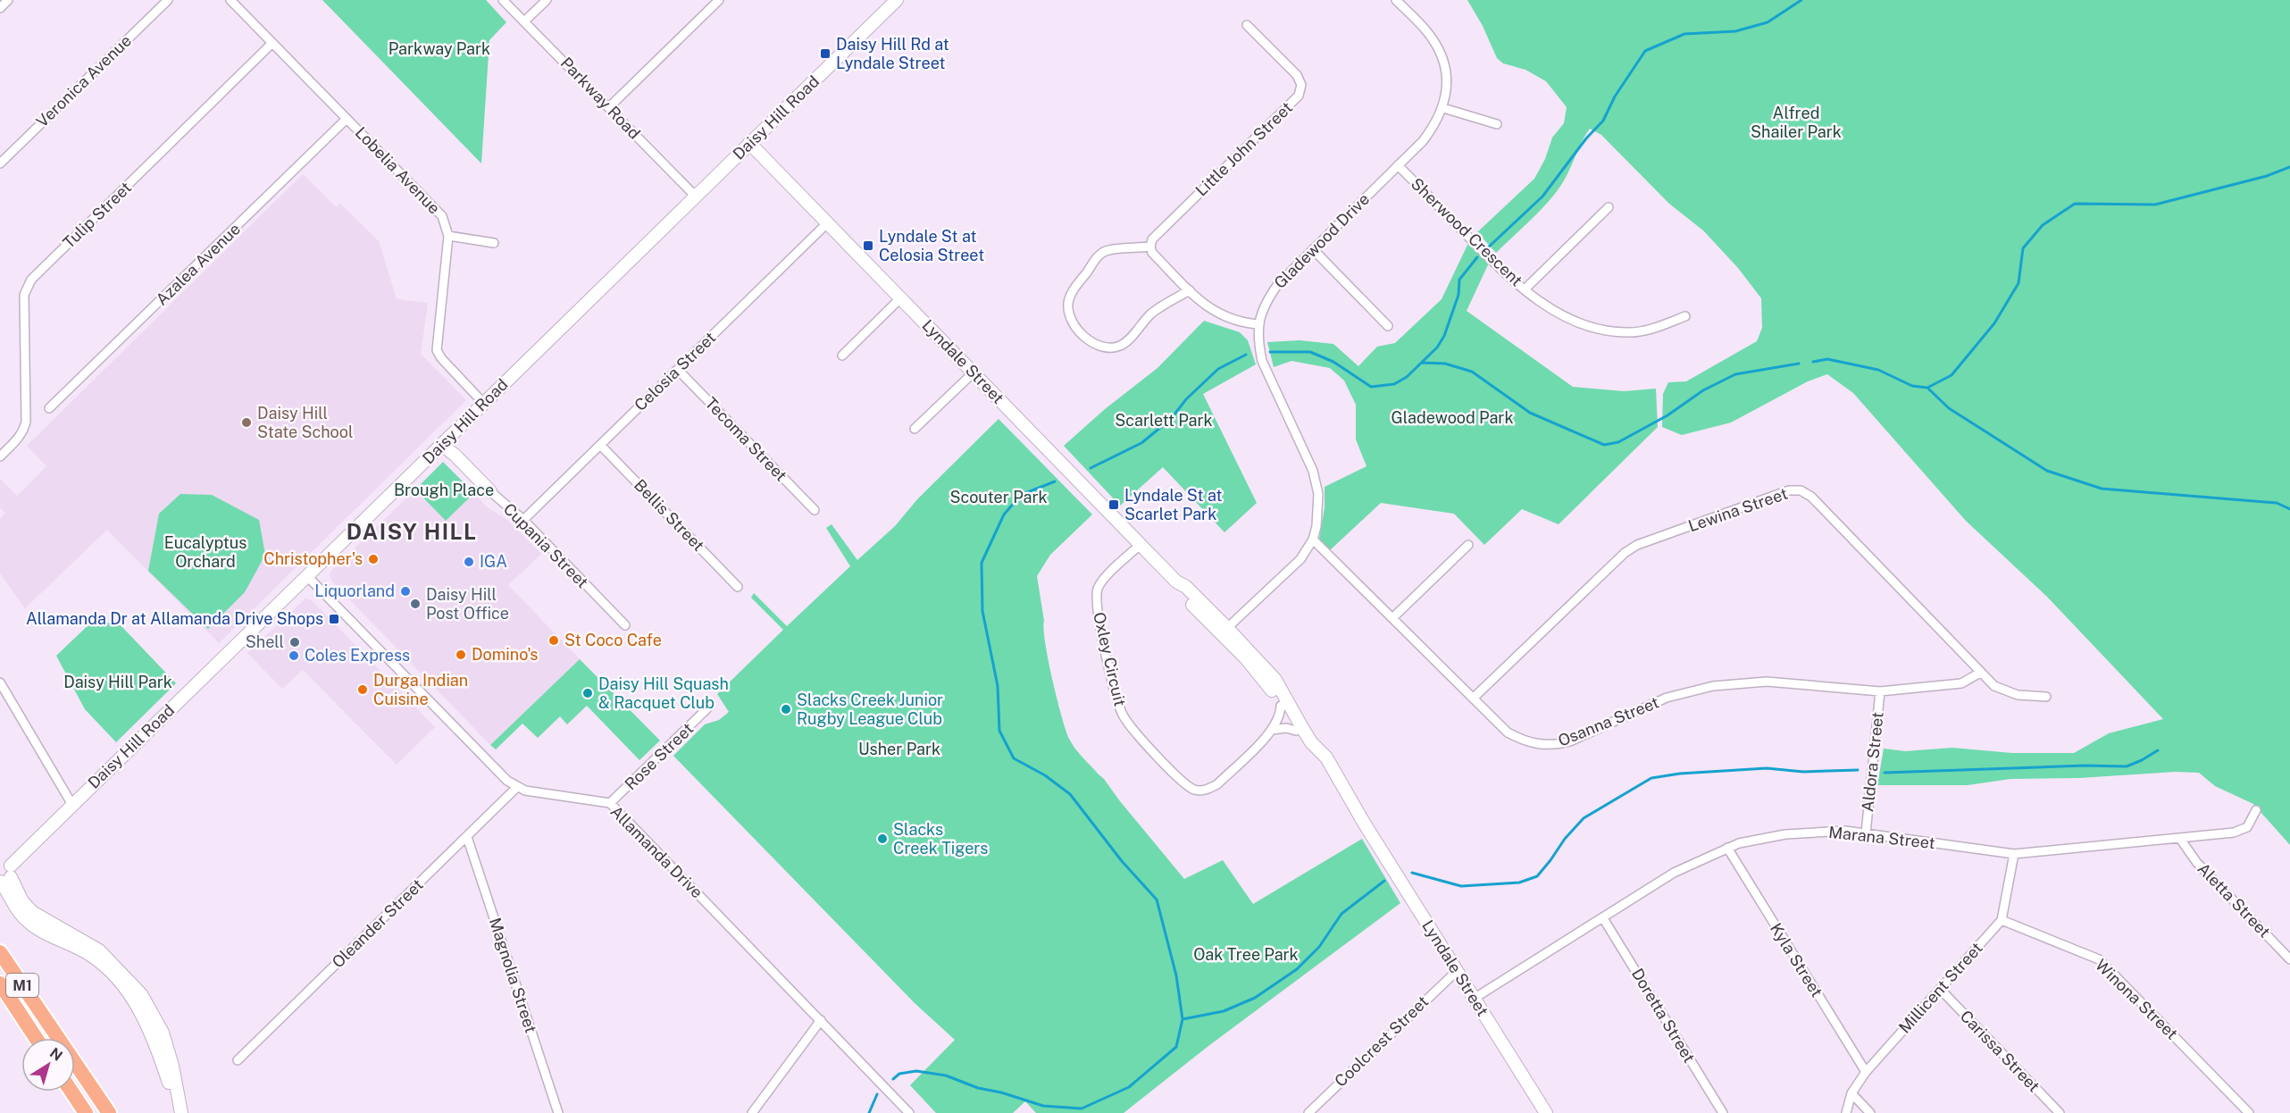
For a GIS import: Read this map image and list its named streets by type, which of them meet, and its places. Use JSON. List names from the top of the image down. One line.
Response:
{"streets":{"highway":["M1"],"street":["Veronica Avenue","Parkway Road","Daisy Hill Road","Little John Street","Lobelia Avenue","Tulip Street","Sherwood Crescent","Gladewood Drive","Azalea Avenue","Lyndale Street","Celosia Street","Tecoma Street","Lewina Street","Bellis Street","Cupania Street","Oxley Circuit","Osanna Street","Rose Street","Aldora Street","Marana Street","Allamanda Drive","Aletta Street","Oleander Street","Kyla Street","Magnolia Street","Millicent Street","Winona Street","Doretta Street","Coolcrest Street","Carissa Street"]},"crossings":[["Parkway Road","Daisy Hill Road"],["Daisy Hill Road","Lobelia Avenue"],["Daisy Hill Road","Lyndale Street"],["Daisy Hill Road","Cupania Street"],["Daisy Hill Road","Allamanda Drive"],["Lobelia Avenue","Tulip Street"],["Lobelia Avenue","Azalea Avenue"],["Sherwood Crescent","Gladewood Drive"],["Gladewood Drive","Lyndale Street"],["Gladewood Drive","Osanna Street"],["Lyndale Street","Celosia Street"],["Lyndale Street","Oxley Circuit"],["Lyndale Street","Marana Street"],["Lyndale Street","Coolcrest Street"],["Celosia Street","Tecoma Street"],["Celosia Street","Bellis Street"],["Celosia Street","Cupania Street"],["Lewina Street","Osanna Street"],["Osanna Street","Aldora Street"],["Rose Street","Allamanda Drive"],["Aldora Street","Marana Street"],["Marana Street","Aletta Street"],["Marana Street","Kyla Street"],["Marana Street","Doretta Street"],["Allamanda Drive","Oleander Street"],["Oleander Street","Magnolia Street"],["Kyla Street","Millicent Street"],["Millicent Street","Winona Street"],["Millicent Street","Carissa Street"]],"districts":["DAISY HILL"],"parks":["Parkway Park","Alfred Shailer Park","Gladewood Park","Scarlett Park","Brough Place","Scouter Park","Eucalyptus Orchard","Daisy Hill Park","Usher Park","Oak Tree Park"],"places":{"transit":["Daisy Hill Rd at Lyndale Street","Lyndale St at Celosia Street","Lyndale St at Scarlet Park","Allamanda Dr at Allamanda Drive Shops"],"other":["Daisy Hill State School","Christopher's","IGA","Liquorland","Daisy Hill Post Office","St Coco Cafe","Shell","Domino's","Coles Express","Durga Indian Cuisine","Daisy Hill Squash & Racquet Club","Slacks Creek Junior Rugby League Club","Slacks Creek Tigers"]},"north":"top right"}
